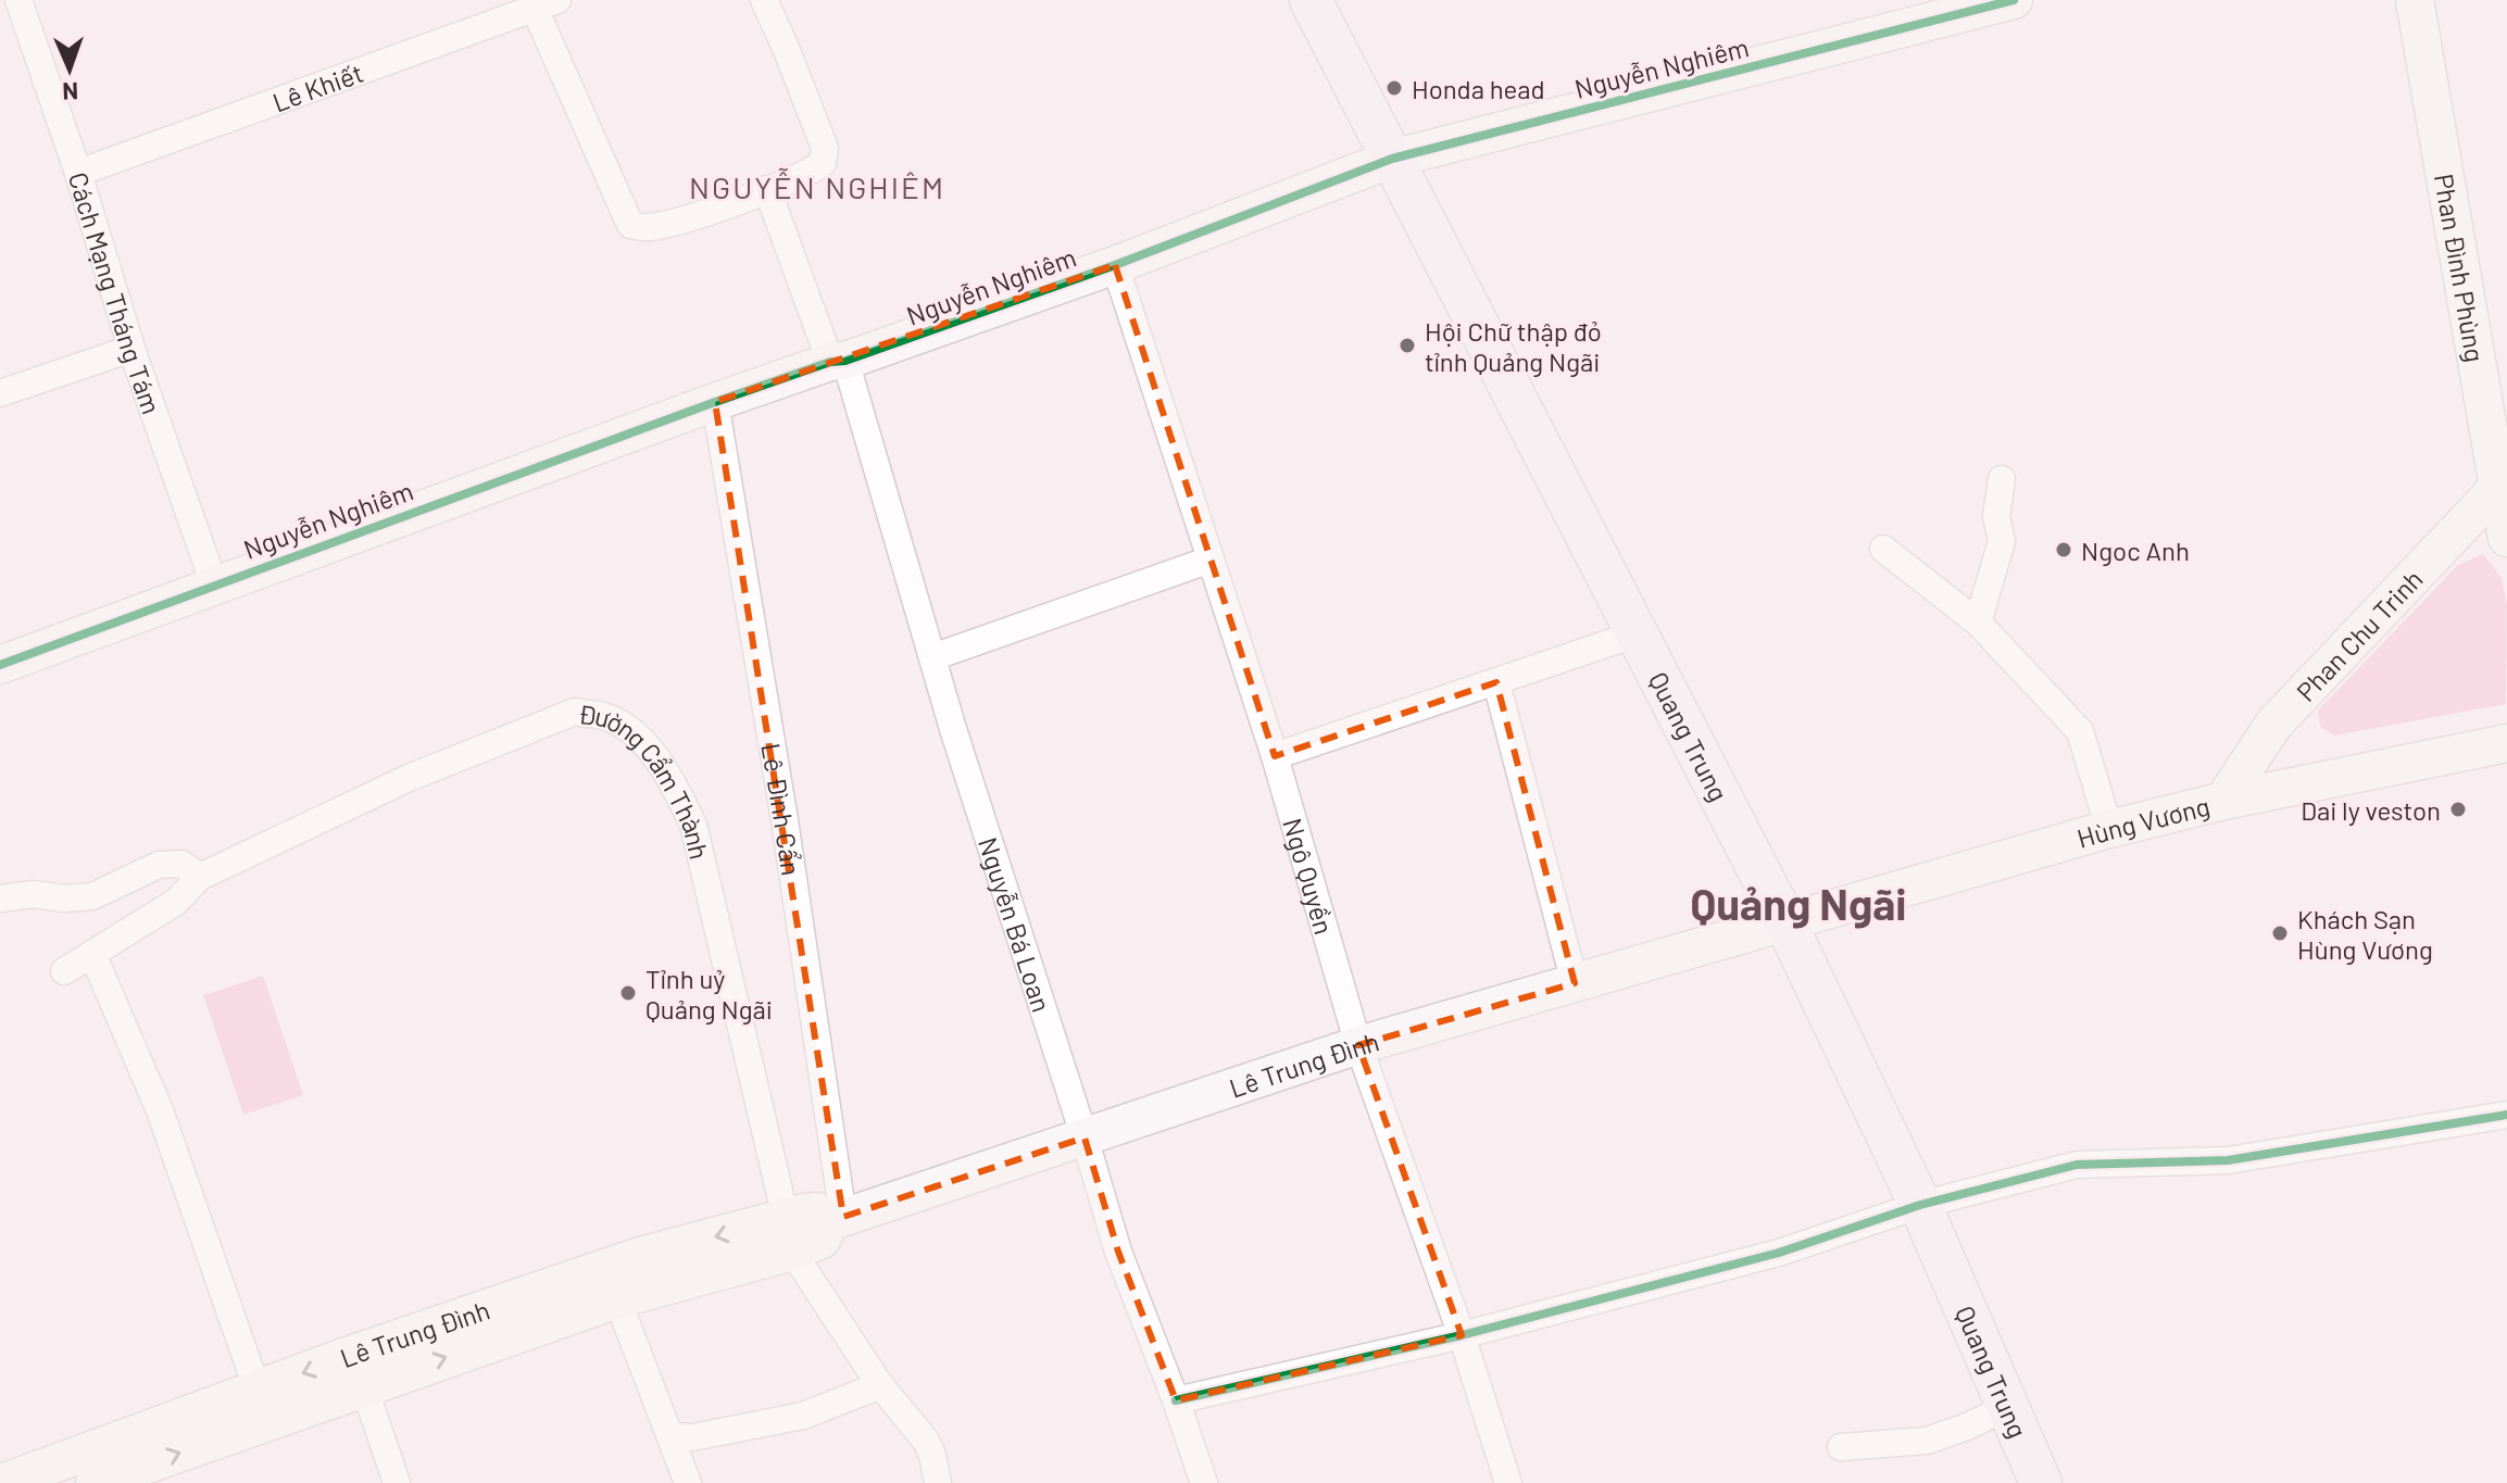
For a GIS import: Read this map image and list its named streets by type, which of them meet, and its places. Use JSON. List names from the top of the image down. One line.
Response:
{"streets":{"main road":["Quang Trung"],"street":["Nguyễn Nghiêm","Lê Khiết","Phan Đình Phùng","Cách Mạng Tháng Tám","Phan Chu Trinh","Đường Cẩm Thành","Lê Đình Cẩn","Hùng Vương","Ngô Quyền","Nguyễn Bá Loan","Lê Trung Đình"]},"crossings":[["Nguyễn Nghiêm","Cách Mạng Tháng Tám"],["Nguyễn Nghiêm","Quang Trung"],["Nguyễn Nghiêm","Lê Đình Cẩn"],["Nguyễn Nghiêm","Ngô Quyền"],["Nguyễn Nghiêm","Nguyễn Bá Loan"],["Lê Khiết","Cách Mạng Tháng Tám"],["Phan Đình Phùng","Phan Chu Trinh"],["Phan Chu Trinh","Hùng Vương"],["Quang Trung","Hùng Vương"],["Quang Trung","Lê Trung Đình"],["Đường Cẩm Thành","Lê Trung Đình"],["Lê Đình Cẩn","Lê Trung Đình"],["Hùng Vương","Lê Trung Đình"],["Ngô Quyền","Lê Trung Đình"],["Nguyễn Bá Loan","Lê Trung Đình"]],"districts":["NGUYỄN NGHIÊM","Quảng Ngãi"],"places":["Honda head","Hội Chữ thập đỏ tỉnh Quảng Ngãi","Ngoc Anh","Dai ly veston","Khách Sạn Hùng Vương","Tỉnh uỷ Quảng Ngãi"],"north":"bottom"}
